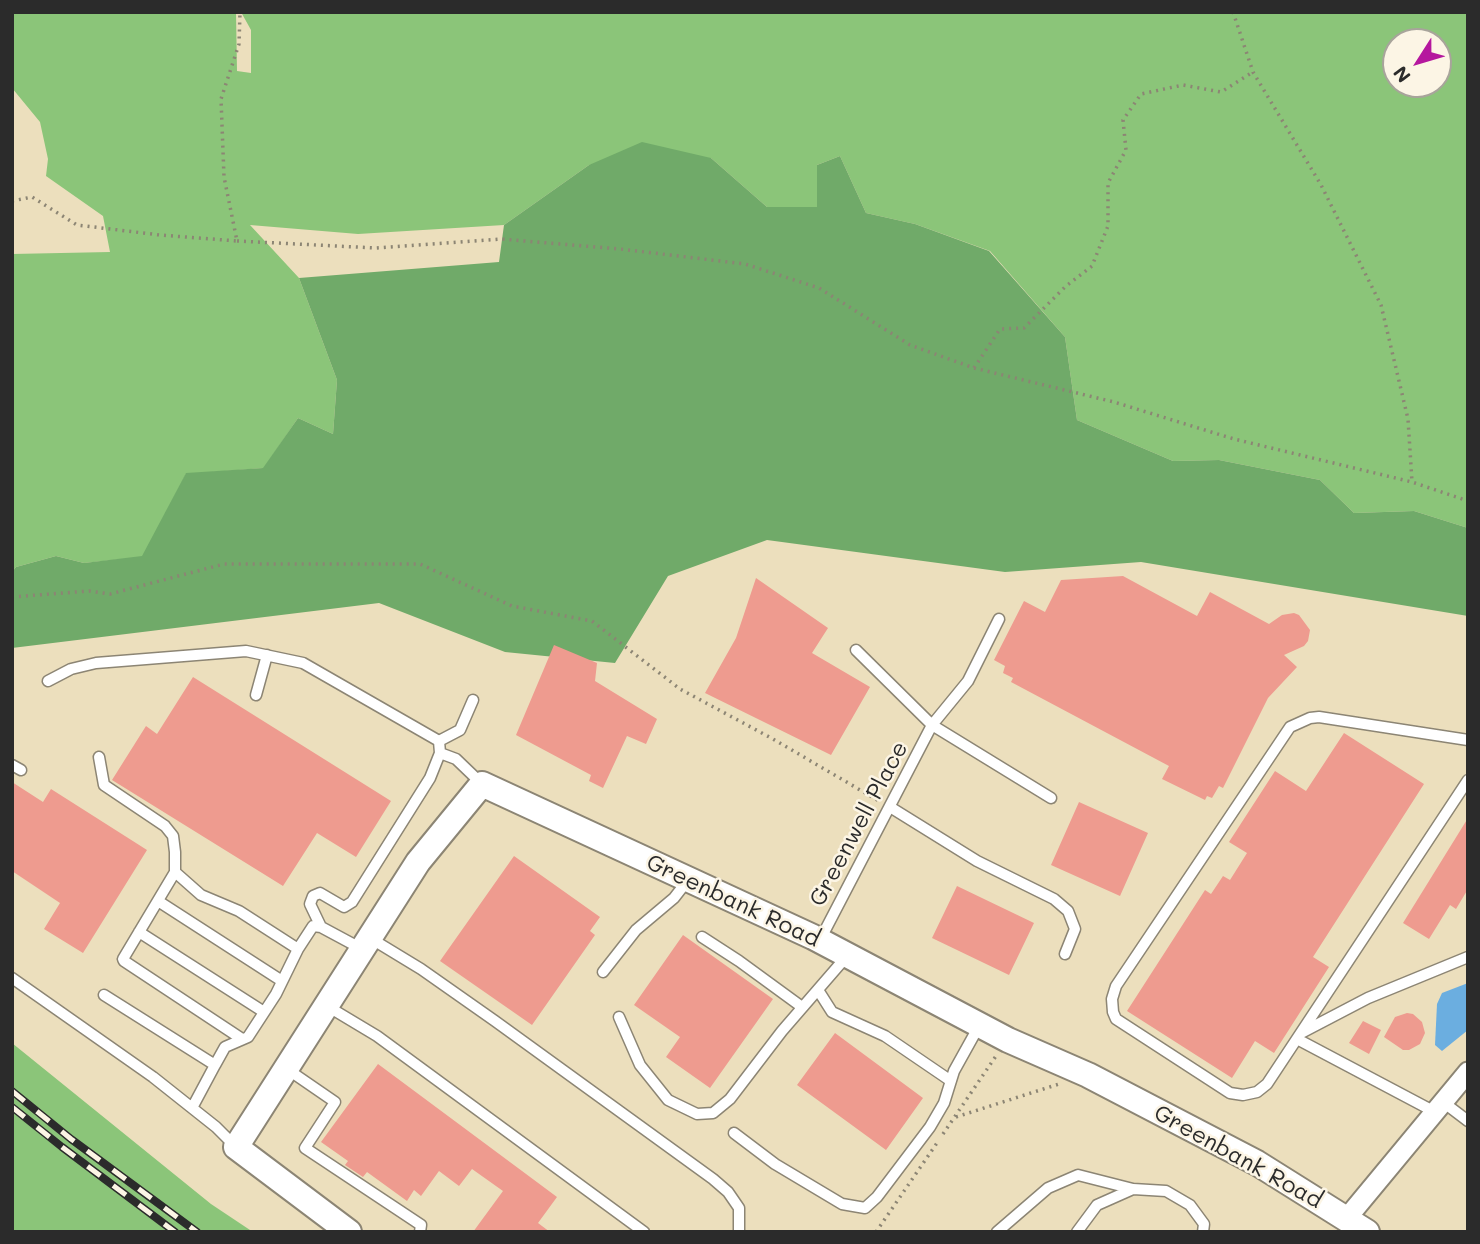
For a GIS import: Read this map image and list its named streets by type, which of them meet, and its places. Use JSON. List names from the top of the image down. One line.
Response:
{"streets":{"street":["Greenbank Road"],"lane":["Greenwell Place"]},"crossings":[["Greenwell Place","Greenbank Road"]],"north":"bottom left"}
